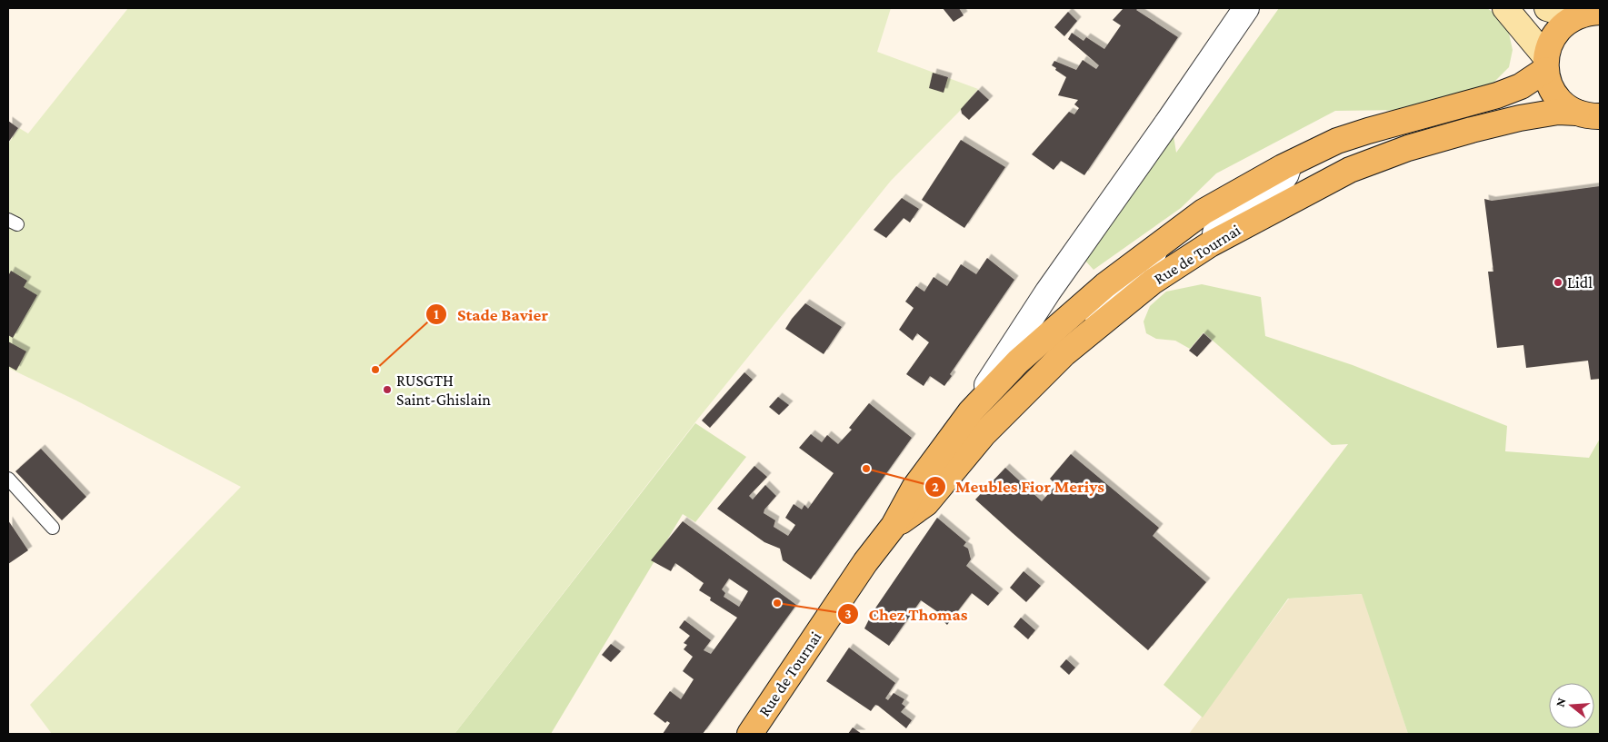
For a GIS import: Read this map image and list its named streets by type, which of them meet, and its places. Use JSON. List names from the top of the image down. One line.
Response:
{"streets":{"main road":["Rue de Tournai"]},"places":["Lidl","Stade Bavier","RUSGTH Saint-Ghislain","Meubles Fior Meriys","Chez Thomas"],"north":"left"}
